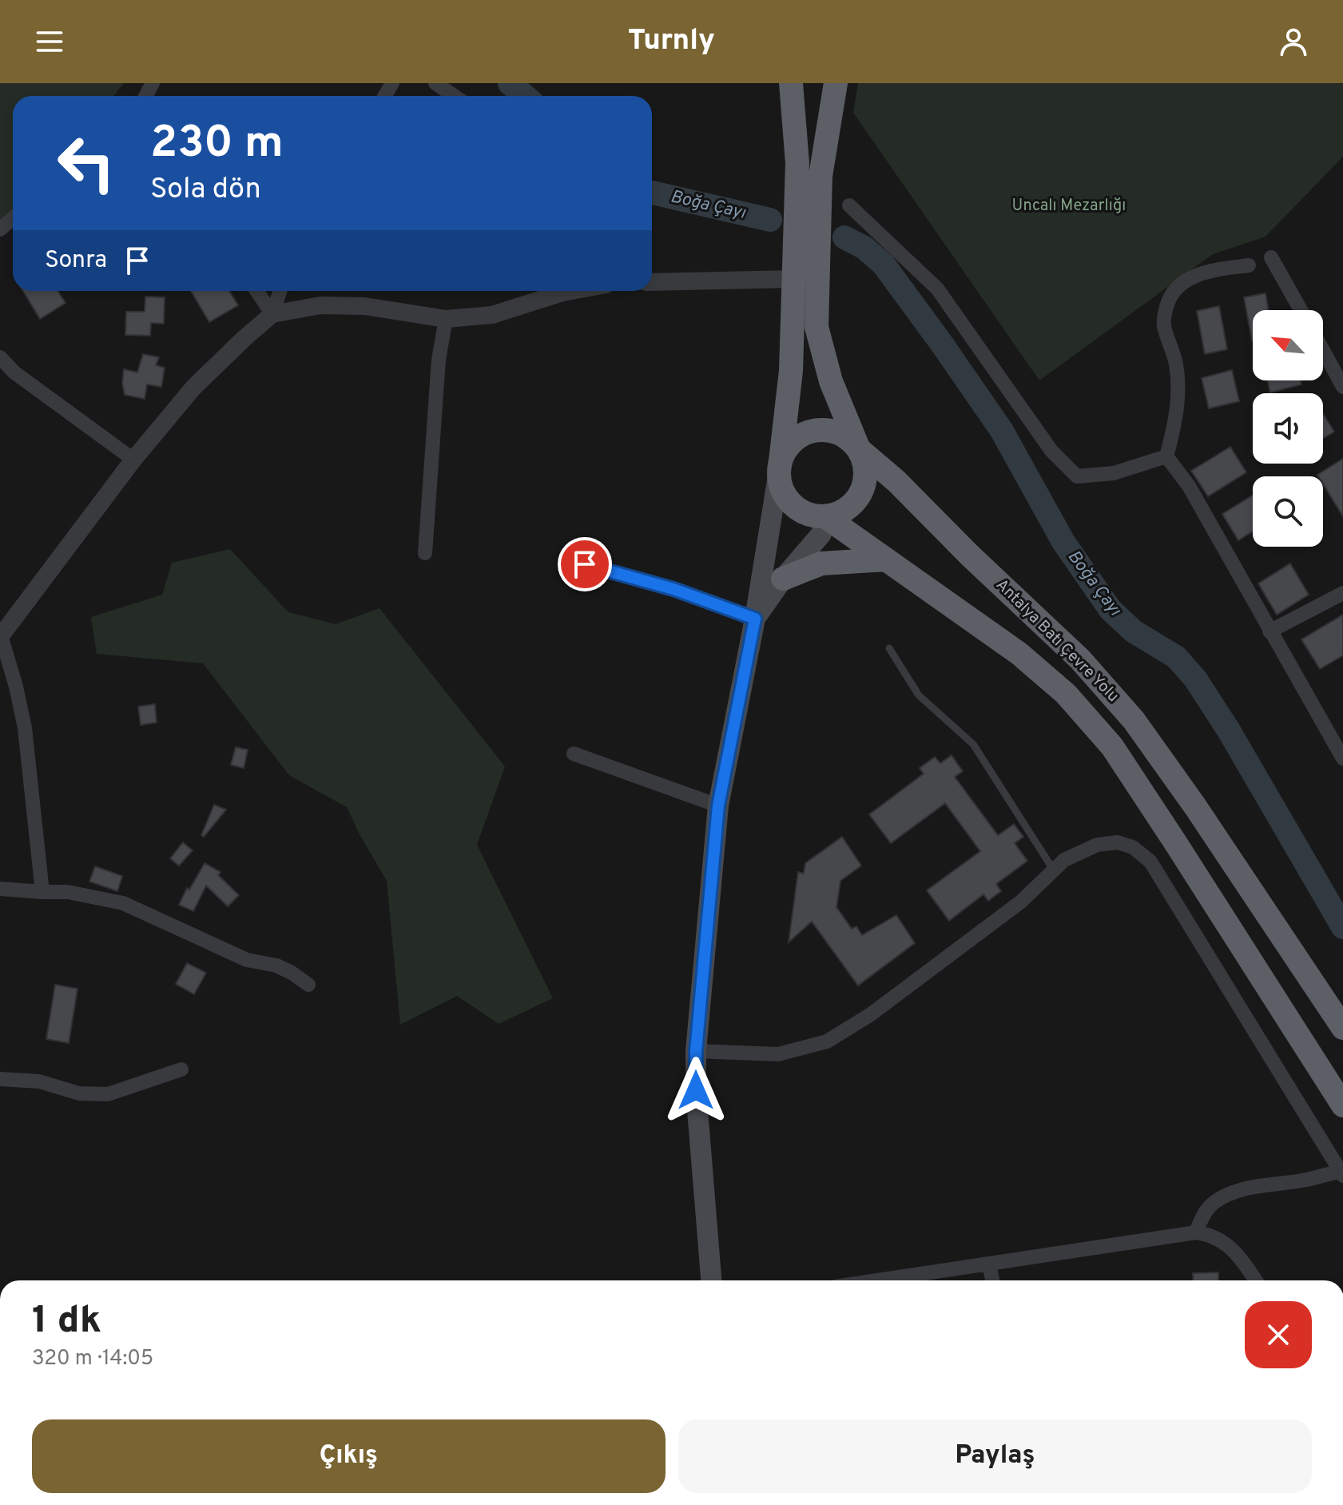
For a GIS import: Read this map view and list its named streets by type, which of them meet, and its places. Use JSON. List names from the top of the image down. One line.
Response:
{"streets":{"highway":["Antalya Batı Çevre Yolu"]},"water":["Boğa Çayı"],"parks":["Uncalı Mezarlığı"],"north":"top left","page":{"header":"Turnly","turn":["230 m","Sola dön"],"then":"Sonra","heading":["1 dk","320 m · 14:05"],"buttons":["Çıkış","Paylaş"]}}
